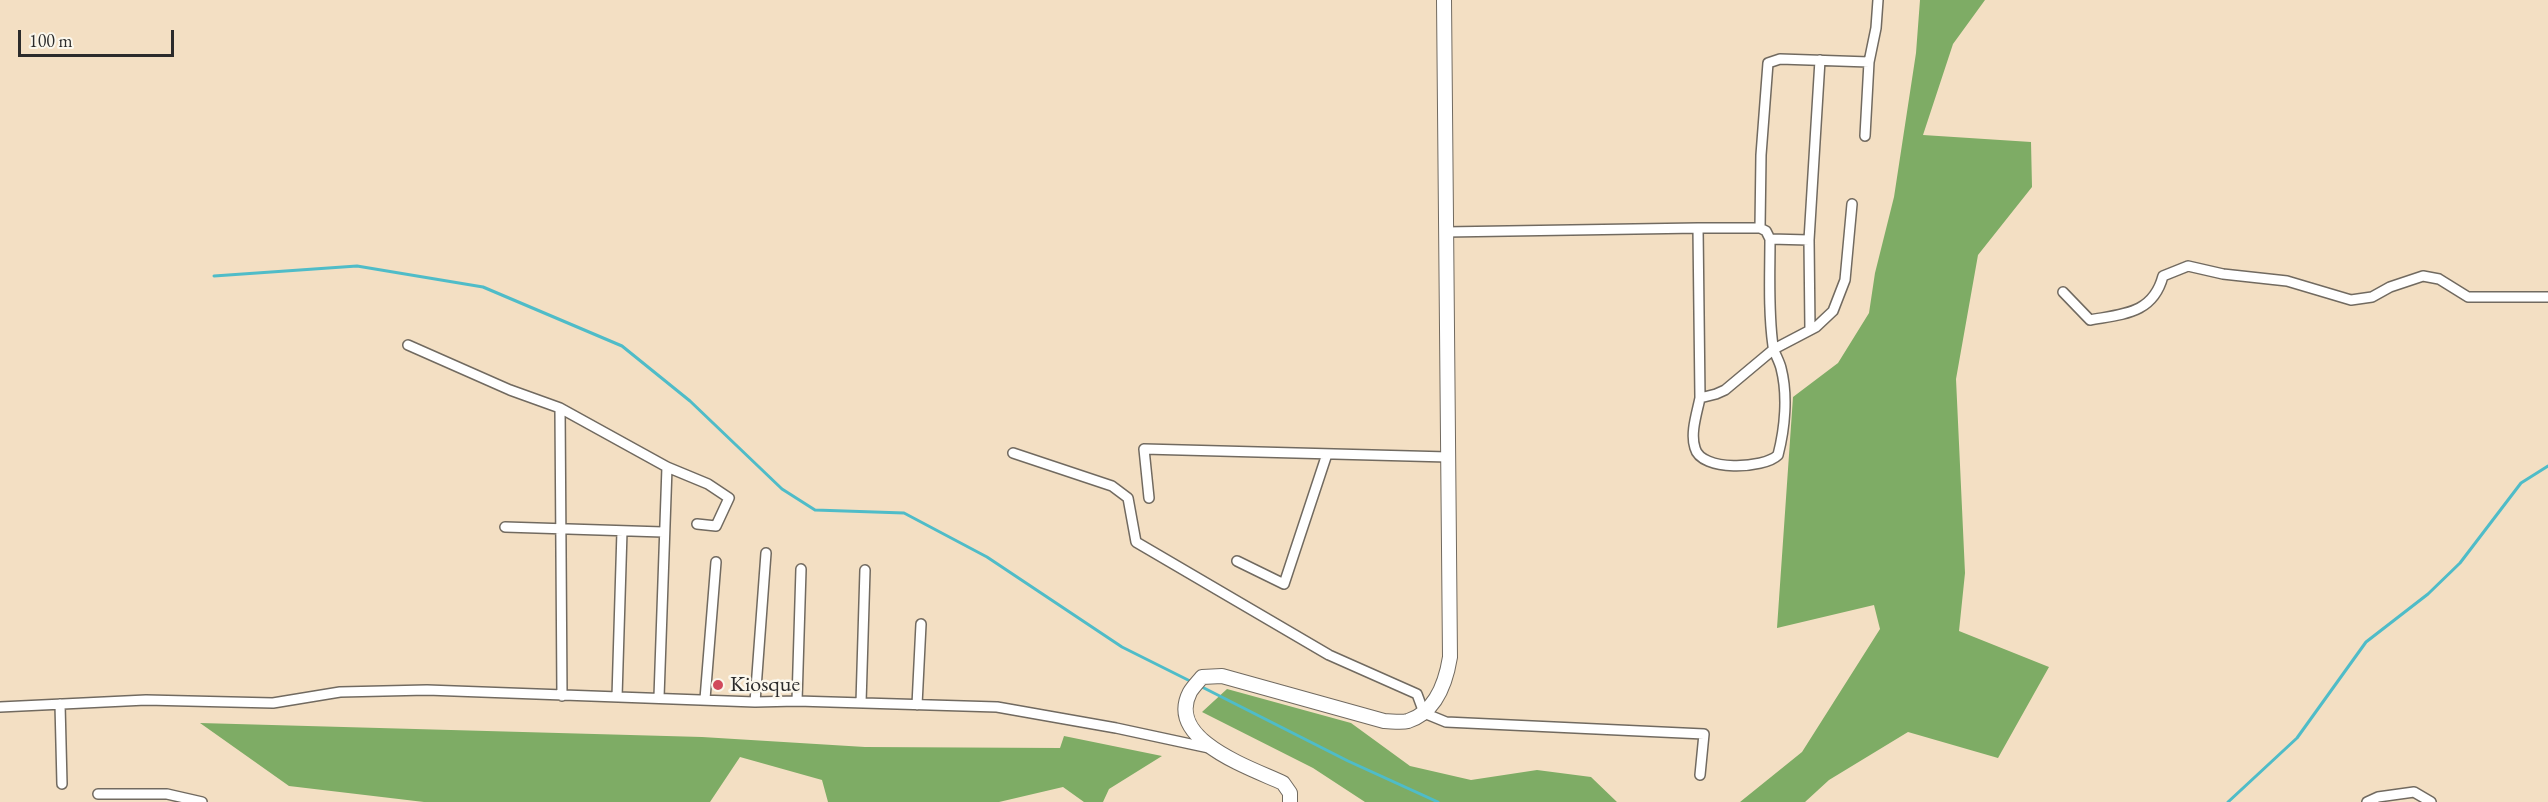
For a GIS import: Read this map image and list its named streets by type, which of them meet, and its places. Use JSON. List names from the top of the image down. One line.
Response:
{"places":["Kiosque"],"scale_bar":"100 m"}
